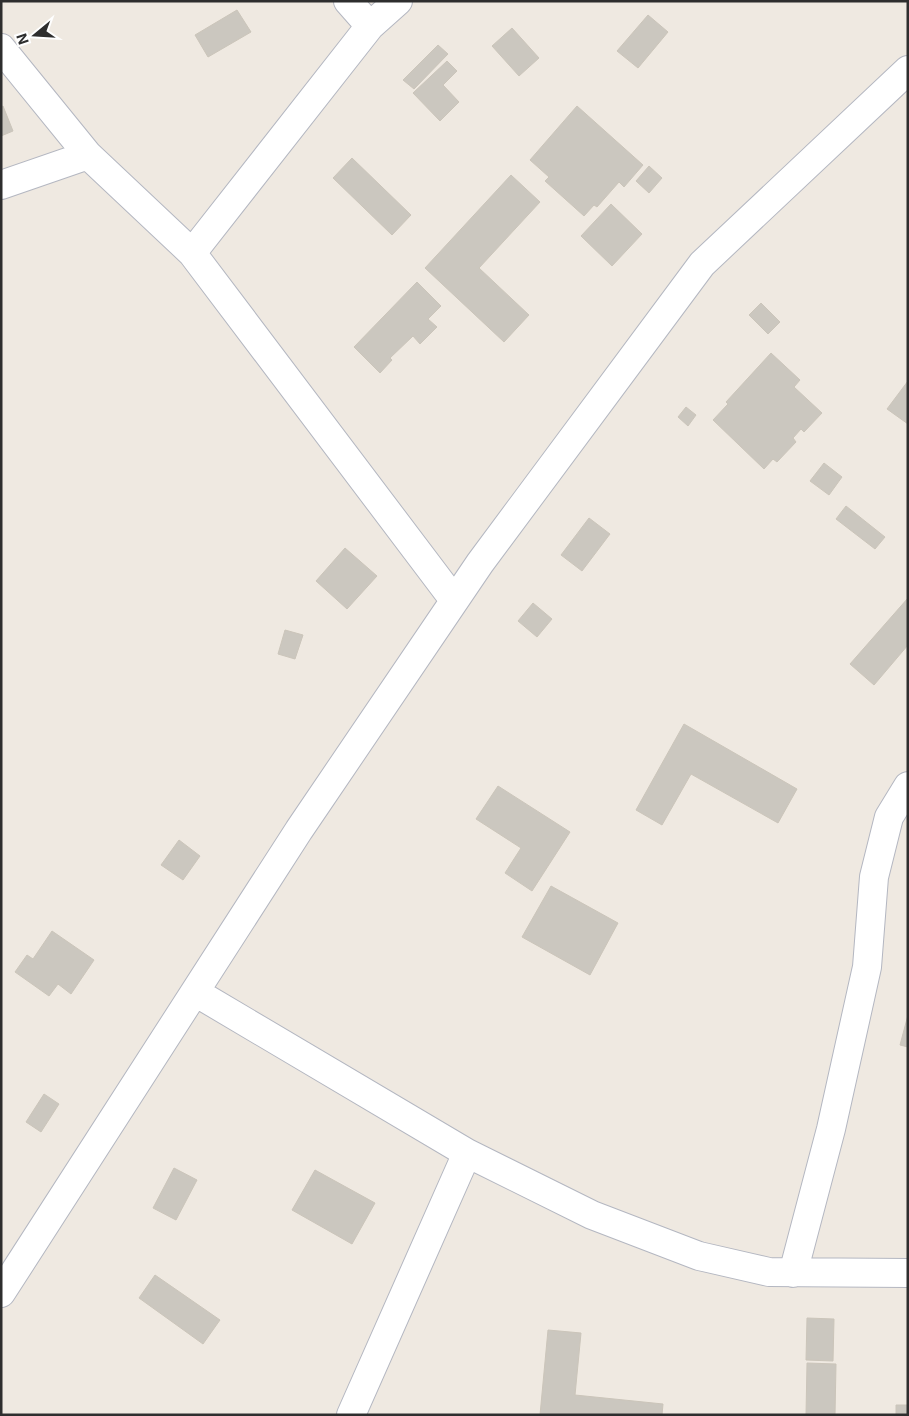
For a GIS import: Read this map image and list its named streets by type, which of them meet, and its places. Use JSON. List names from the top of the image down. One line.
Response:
{"north":"left"}
